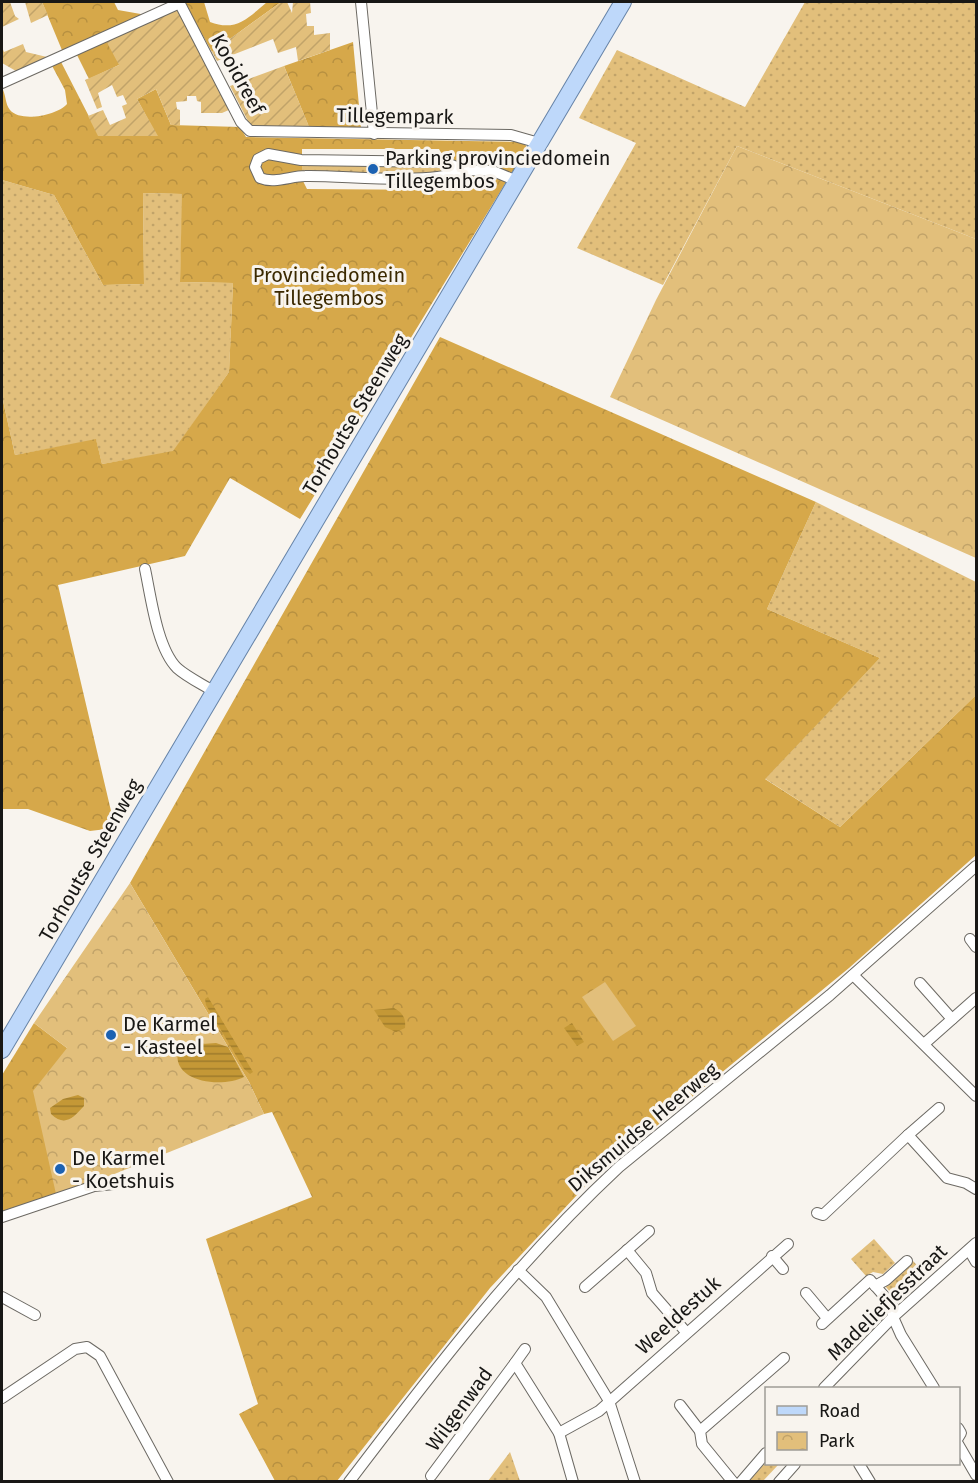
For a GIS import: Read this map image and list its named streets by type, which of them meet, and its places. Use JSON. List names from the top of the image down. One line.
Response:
{"streets":{"main road":["Torhoutse Steenweg"],"street":["Kooidreef","Tillegempark","Diksmuidse Heerweg","Madeliefjesstraat","Weeldestuk","Wilgenwad"]},"crossings":[["Kooidreef","Tillegempark"],["Tillegempark","Torhoutse Steenweg"]],"parks":["Provinciedomein Tillegembos"],"places":["Parking provinciedomein Tillegembos","De Karmel - Kasteel","De Karmel - Koetshuis"],"legend":["Road","Park"]}
